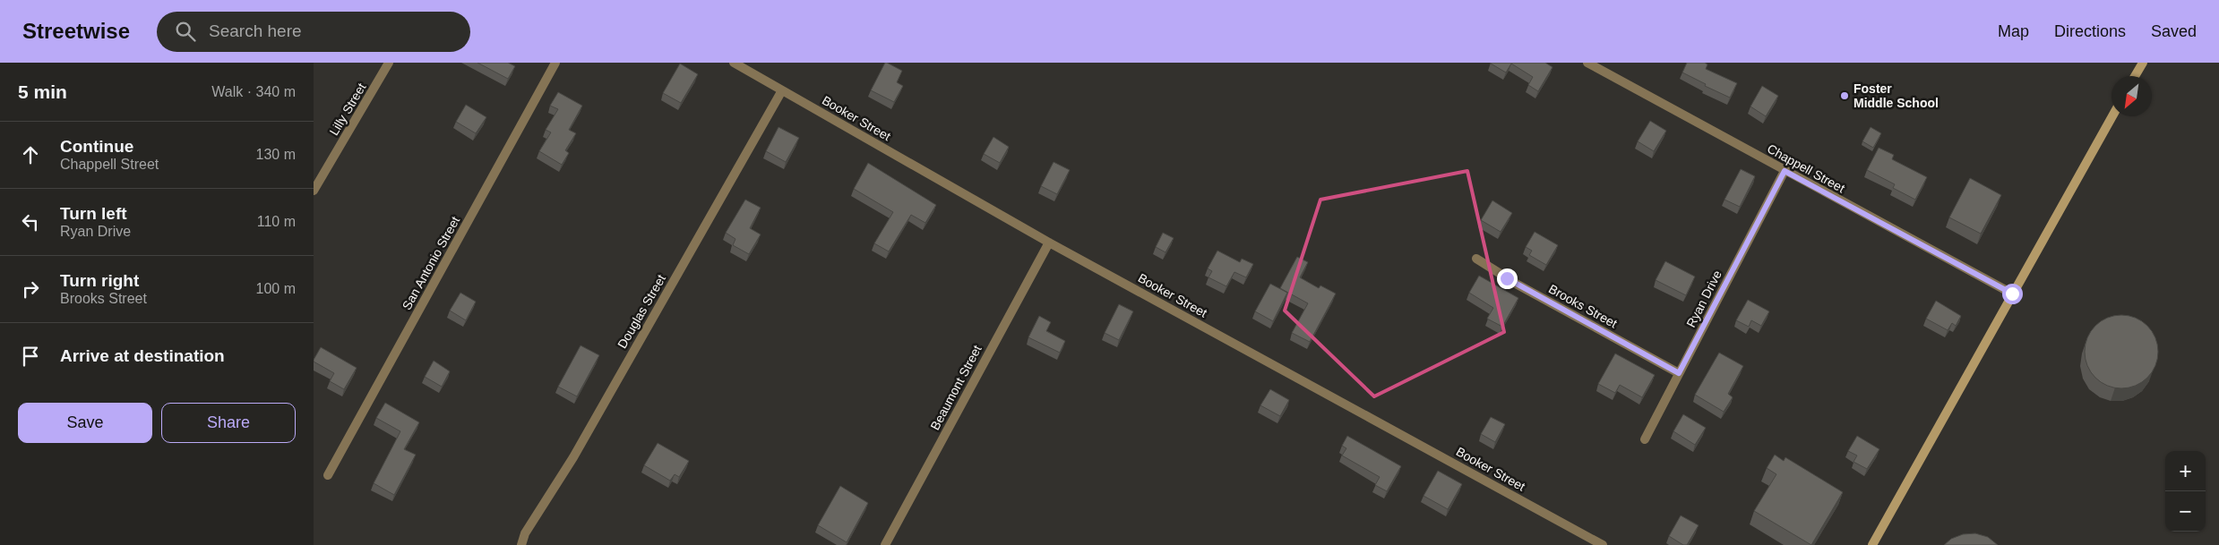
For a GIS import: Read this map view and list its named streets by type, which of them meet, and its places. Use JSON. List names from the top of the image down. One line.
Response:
{"streets":{"street":["Lilly Street","Booker Street","Chappell Street","San Antonio Street","Ryan Drive","Brooks Street","Douglas Street","Beaumont Street"]},"crossings":[["Booker Street","Douglas Street"],["Booker Street","Beaumont Street"],["Chappell Street","Ryan Drive"],["Ryan Drive","Brooks Street"]],"places":["Foster Middle School"],"north":"bottom left","page":{"header":"Streetwise","search":"Search here","nav":["Map","Directions","Saved"],"heading":["5 min","Walk · 340 m"],"list":[["Continue","Chappell Street","130 m"],["Turn left","Ryan Drive","110 m"],["Turn right","Brooks Street","100 m"],"Arrive at destination"],"buttons":["Save","Share"],"map_buttons":["+","−"]}}
